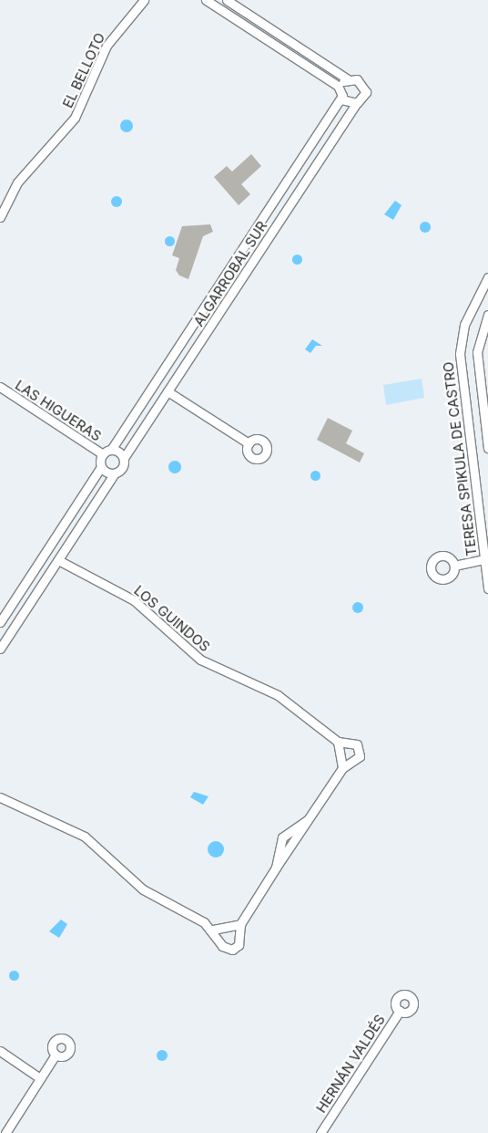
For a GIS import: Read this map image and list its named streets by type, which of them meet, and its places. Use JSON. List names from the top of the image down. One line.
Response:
{"streets":{"street":["EL BELLOTO","ALGARROBAL SUR","LAS HIGUERAS","TERESA SPIKULA DE CASTRO","LOS GUINDOS","HERNÁN VALDÉS"]},"crossings":[["ALGARROBAL SUR","LAS HIGUERAS"]]}
